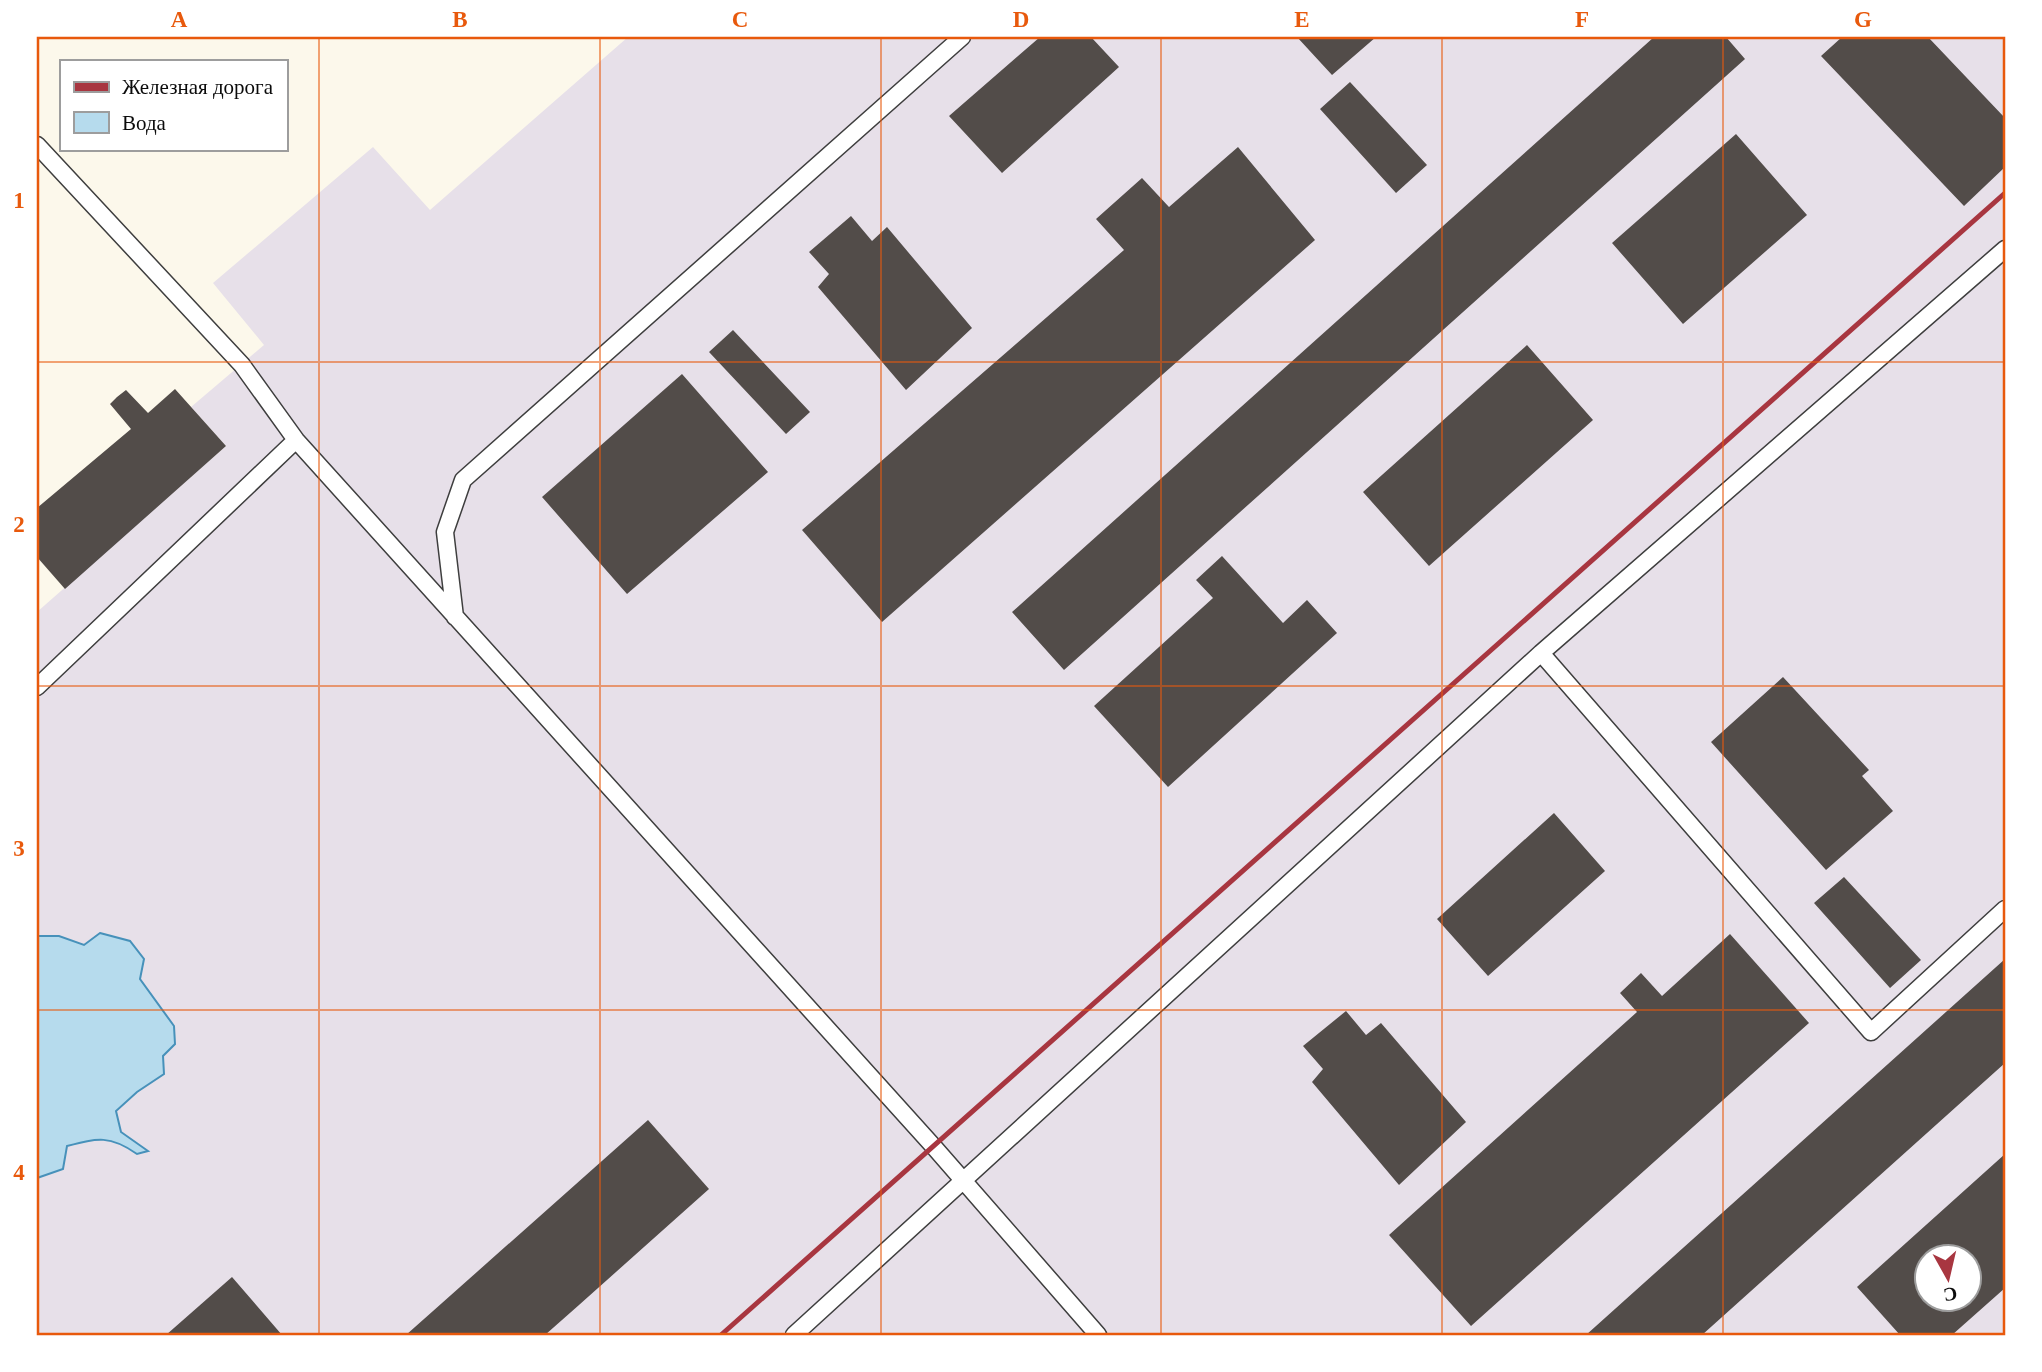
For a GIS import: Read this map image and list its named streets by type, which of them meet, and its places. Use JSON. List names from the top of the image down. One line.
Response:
{"legend":["Железная дорога","Вода"],"north":"bottom","grid":{"columns":["A","B","C","D","E","F","G"],"rows":["1","2","3","4"]}}
